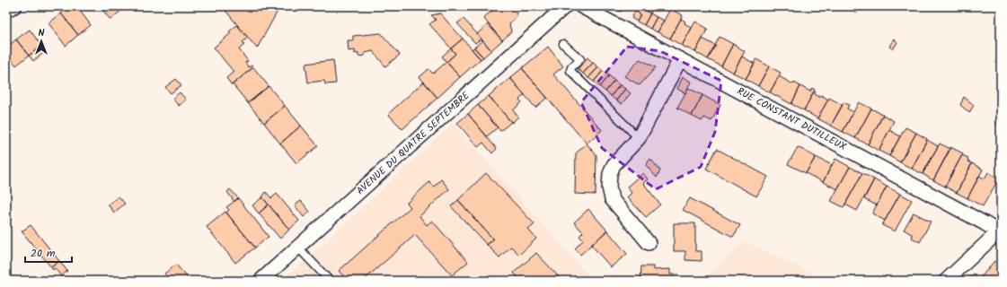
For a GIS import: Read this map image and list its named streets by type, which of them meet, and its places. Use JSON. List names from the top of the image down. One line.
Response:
{"streets":{"street":["RUE CONSTANT DUTILLEUX","AVENUE DU QUATRE SEPTEMBRE"]},"scale_bar":"20 m","north":"top"}
